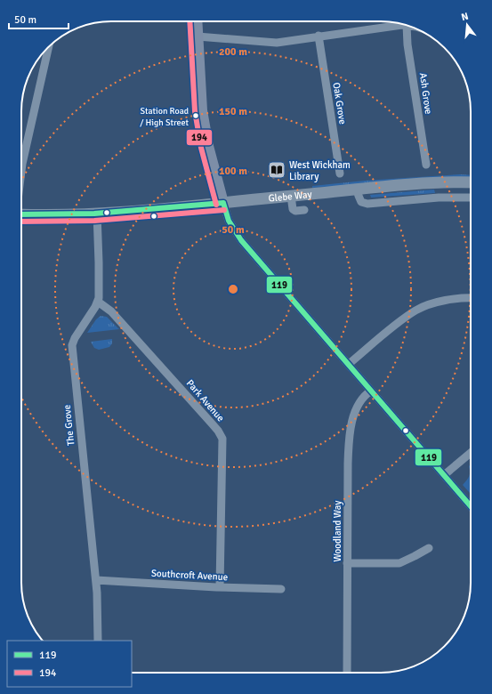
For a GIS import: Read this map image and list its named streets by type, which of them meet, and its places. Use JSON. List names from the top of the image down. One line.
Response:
{"streets":{"highway":["Glebe Way"],"street":["Ash Grove","Oak Grove","Park Avenue","The Grove","Woodland Way","Southcroft Avenue"]},"crossings":[["Glebe Way","The Grove"],["Park Avenue","The Grove"],["Park Avenue","Southcroft Avenue"],["The Grove","Southcroft Avenue"]],"places":{"other":["Station Road / High Street"],"library":["West Wickham Library"]},"lines":["transit line 194","transit line 119"],"legend":["119","194"],"scale_bar":"50 m","north":"top","rings":["200 m","150 m","100 m","50 m"]}
